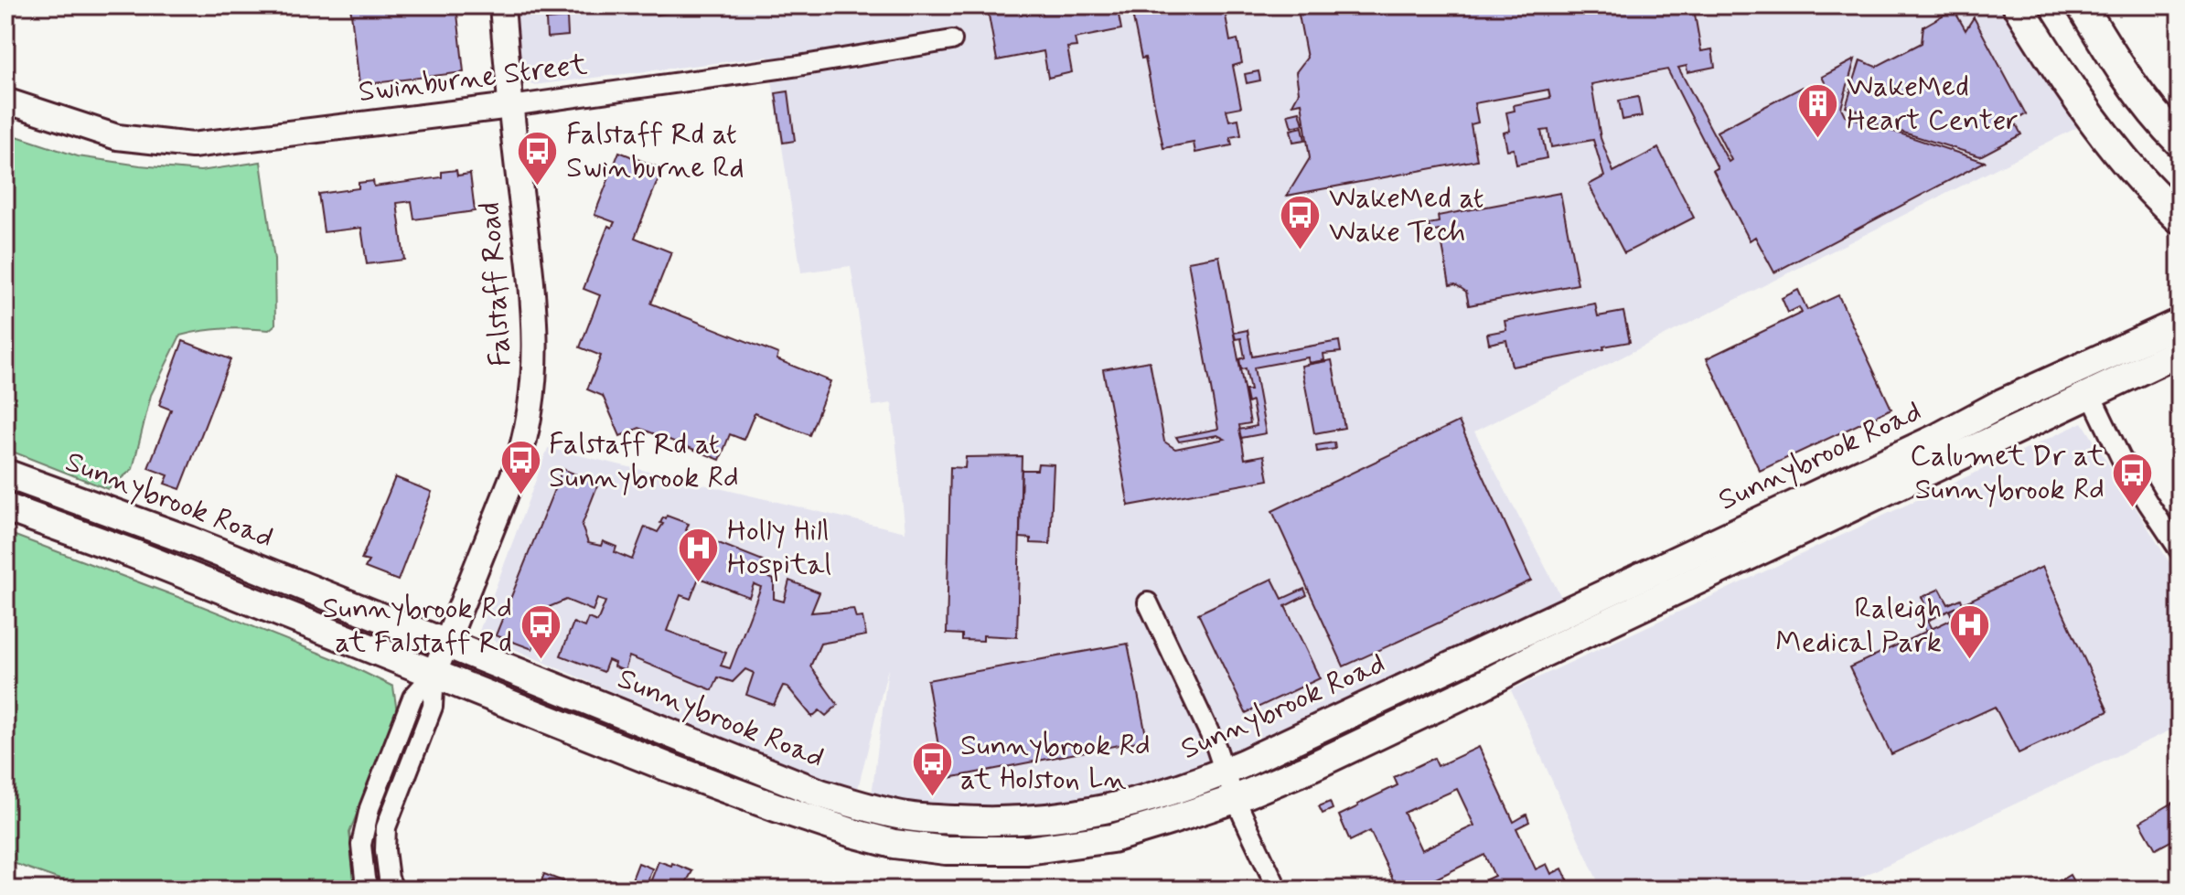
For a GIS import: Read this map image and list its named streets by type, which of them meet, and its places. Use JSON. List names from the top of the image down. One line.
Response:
{"streets":{"main road":["Sunnybrook Road"],"street":["Swinburne Street","Falstaff Road"]},"crossings":[["Swinburne Street","Falstaff Road"],["Falstaff Road","Sunnybrook Road"]],"places":{"building":["WakeMed Heart Center"],"bus stop":["Falstaff Rd at Swinburne Rd","WakeMed at Wake Tech","Falstaff Rd at Sunnybrook Rd","Calumet Dr at Sunnybrook Rd","Sunnybrook Rd at Falstaff Rd","Sunnybrook Rd at Holston Ln"],"hospital":["Holly Hill Hospital","Raleigh Medical Park"]}}
